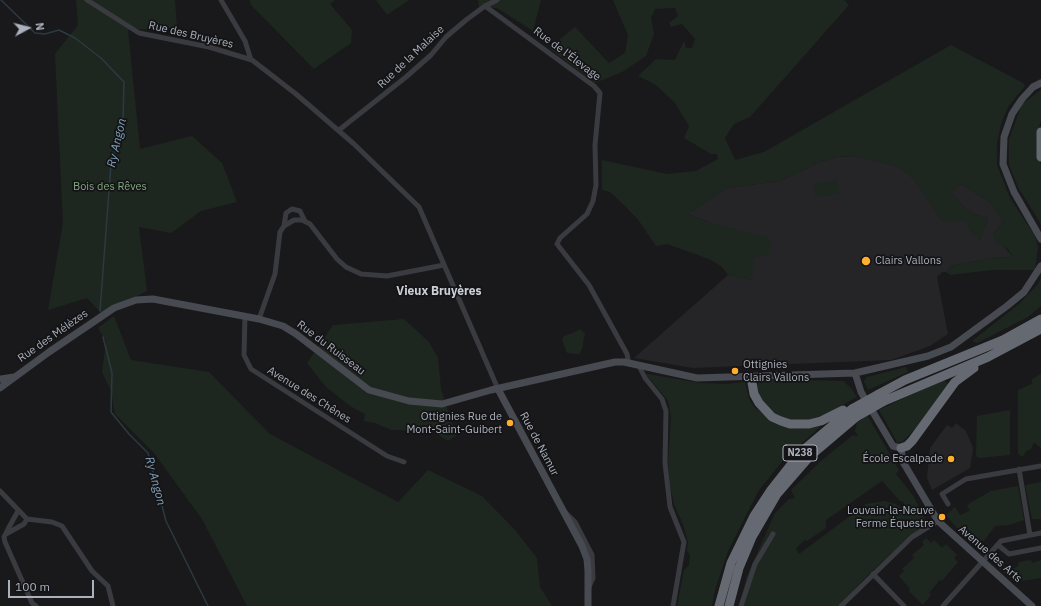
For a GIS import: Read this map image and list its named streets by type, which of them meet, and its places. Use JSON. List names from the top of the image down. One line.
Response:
{"streets":{"highway":["N238"],"street":["Rue des Bruyères","Rue de l'Élevage","Rue de la Malaise","Rue des Mélèzes","Rue du Ruisseau","Avenue des Chênes","Rue de Namur","Avenue des Arts"]},"crossings":[["Rue des Bruyères","Rue de la Malaise"],["Rue des Bruyères","Rue du Ruisseau"],["Rue des Bruyères","Rue de Namur"],["Rue de l'Élevage","Rue de la Malaise"],["Rue de l'Élevage","Rue du Ruisseau"],["Rue des Mélèzes","Rue du Ruisseau"],["Rue du Ruisseau","Avenue des Chênes"],["Rue du Ruisseau","Rue de Namur"]],"districts":["Vieux Bruyères"],"water":["Ry Angon"],"parks":["Bois des Rêves"],"places":["Clairs Vallons","Ottignies Clairs Vallons","Ottignies Rue de Mont-Saint-Guibert","École Escalpade","Louvain-la-Neuve Ferme Équestre"],"scale_bar":"100 m","north":"right"}
